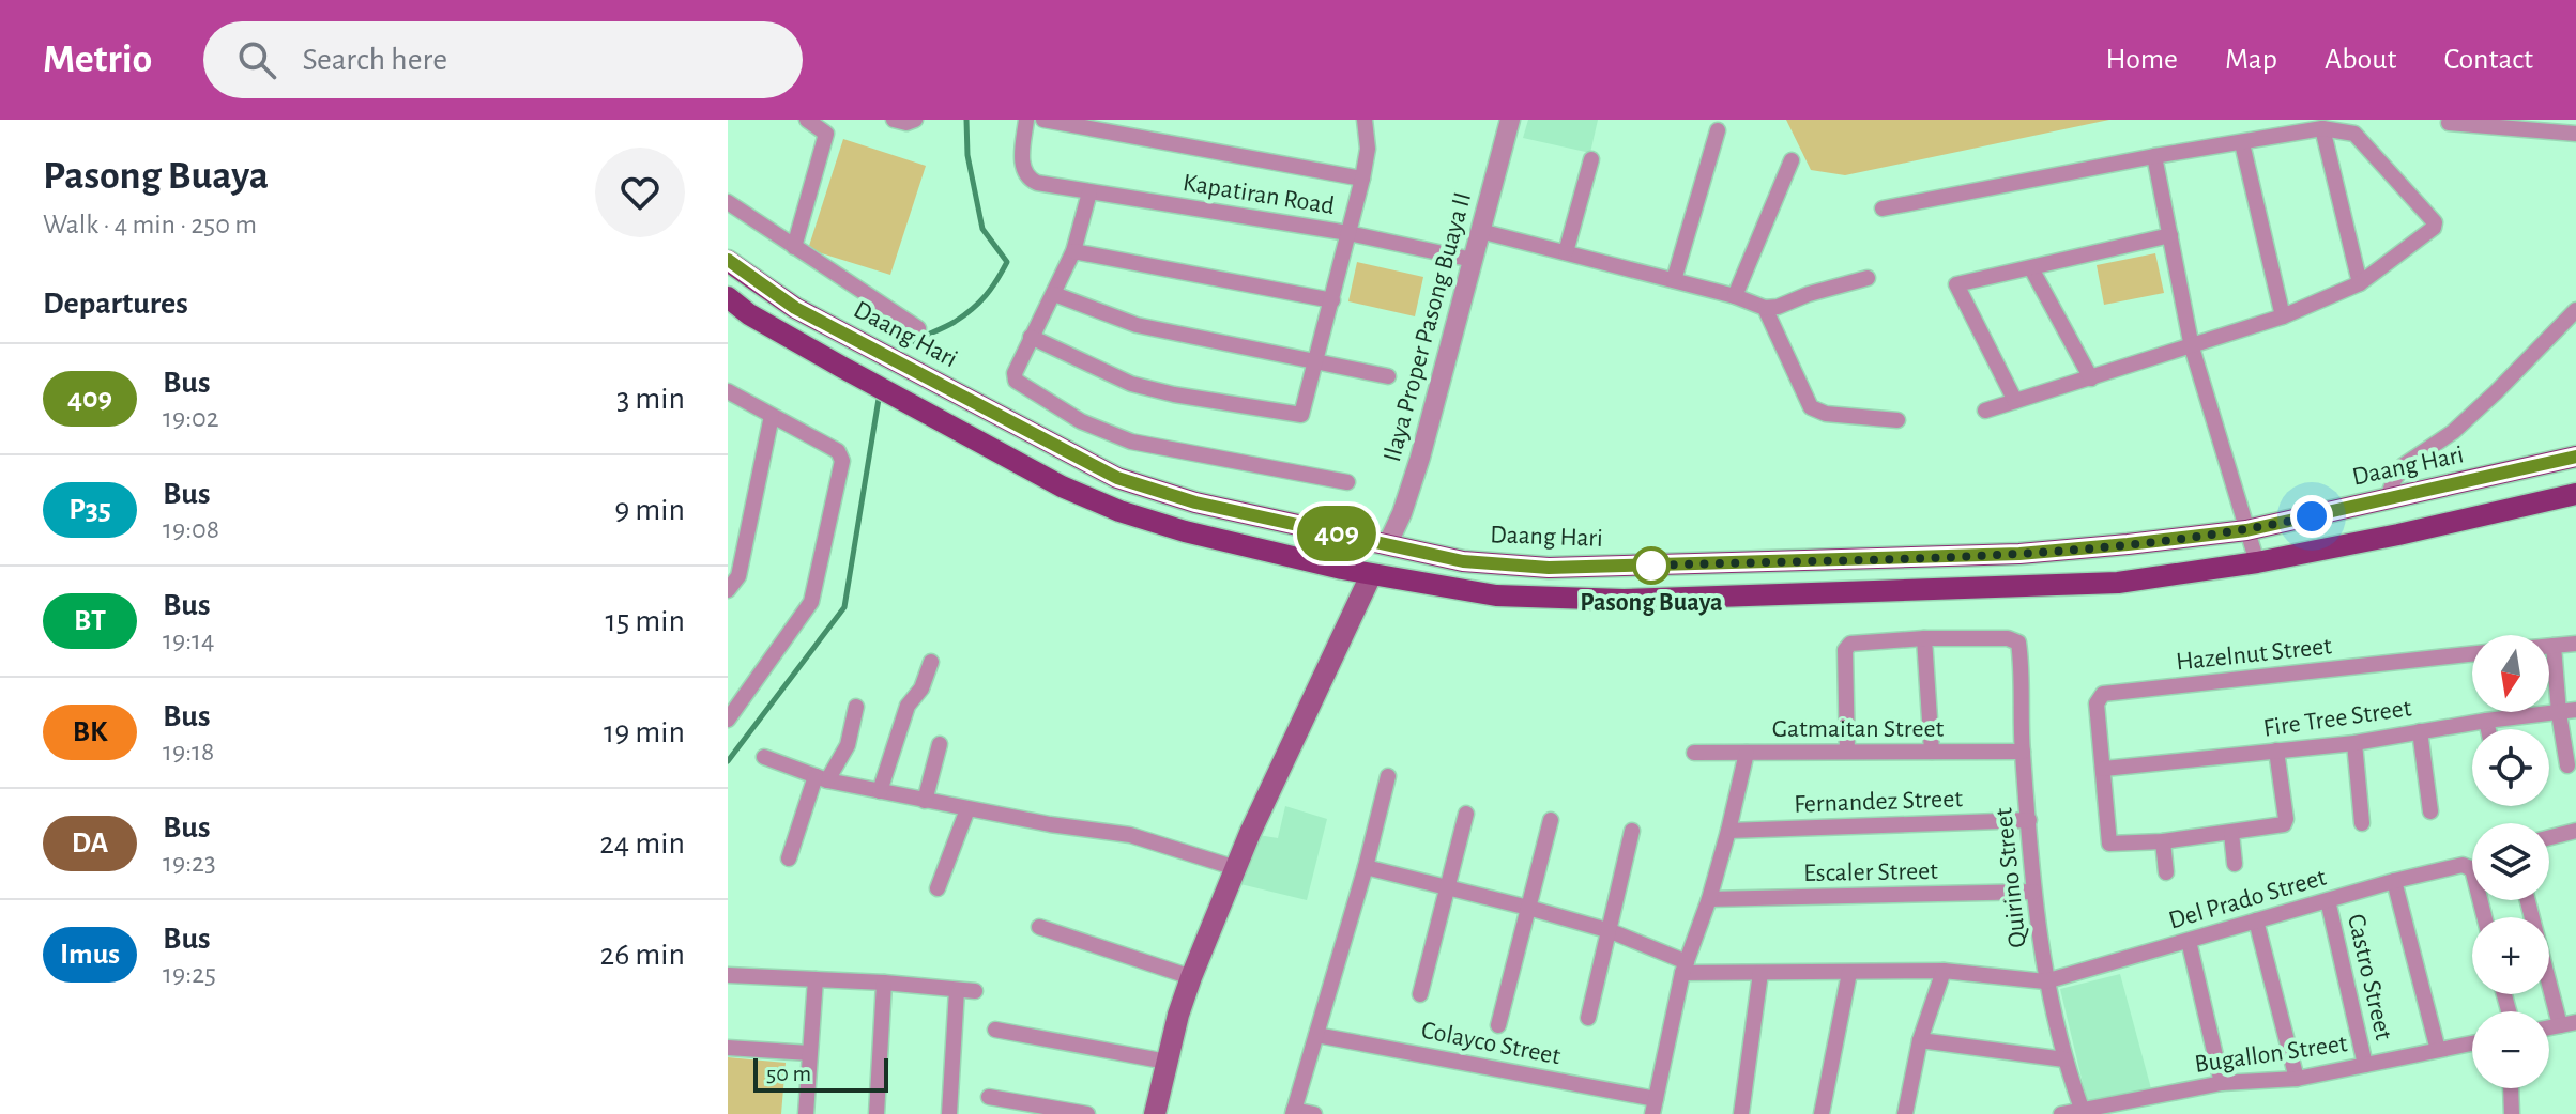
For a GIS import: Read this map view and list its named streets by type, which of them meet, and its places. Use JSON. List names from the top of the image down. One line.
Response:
{"streets":{"main road":["Daang Hari"],"street":["Kapatiran Road","Ilaya Proper Pasong Buaya II","Hazelnut Street","Fire Tree Street","Gatmaitan Street","Fernandez Street","Escaler Street","Quirino Street","Del Prado Street","Castro Street","Colayco Street","Bugallon Street"]},"crossings":[["Kapatiran Road","Ilaya Proper Pasong Buaya II"],["Ilaya Proper Pasong Buaya II","Daang Hari"],["Hazelnut Street","Fire Tree Street"],["Gatmaitan Street","Quirino Street"],["Fernandez Street","Quirino Street"],["Escaler Street","Quirino Street"],["Quirino Street","Del Prado Street"],["Quirino Street","Bugallon Street"],["Del Prado Street","Castro Street"],["Castro Street","Bugallon Street"]],"places":["Pasong Buaya"],"lines":["bus line 409"],"scale_bar":"50 m","north":"bottom","page":{"header":"Metrio","search":"Search here","nav":["Home","Map","About","Contact"],"heading":[["Pasong Buaya","Walk · 4 min · 250 m"],"Departures"],"on_map":"409","list":[{"mark":"409","name":"Bus","note":"19:02","value":"3 min"},{"mark":"P35","name":"Bus","note":"19:08","value":"9 min"},{"mark":"BT","name":"Bus","note":"19:14","value":"15 min"},{"mark":"BK","name":"Bus","note":"19:18","value":"19 min"},{"mark":"DA","name":"Bus","note":"19:23","value":"24 min"},{"mark":"Imus","name":"Bus","note":"19:25","value":"26 min"}],"map_buttons":["+","−"],"scale":"50 m"}}
